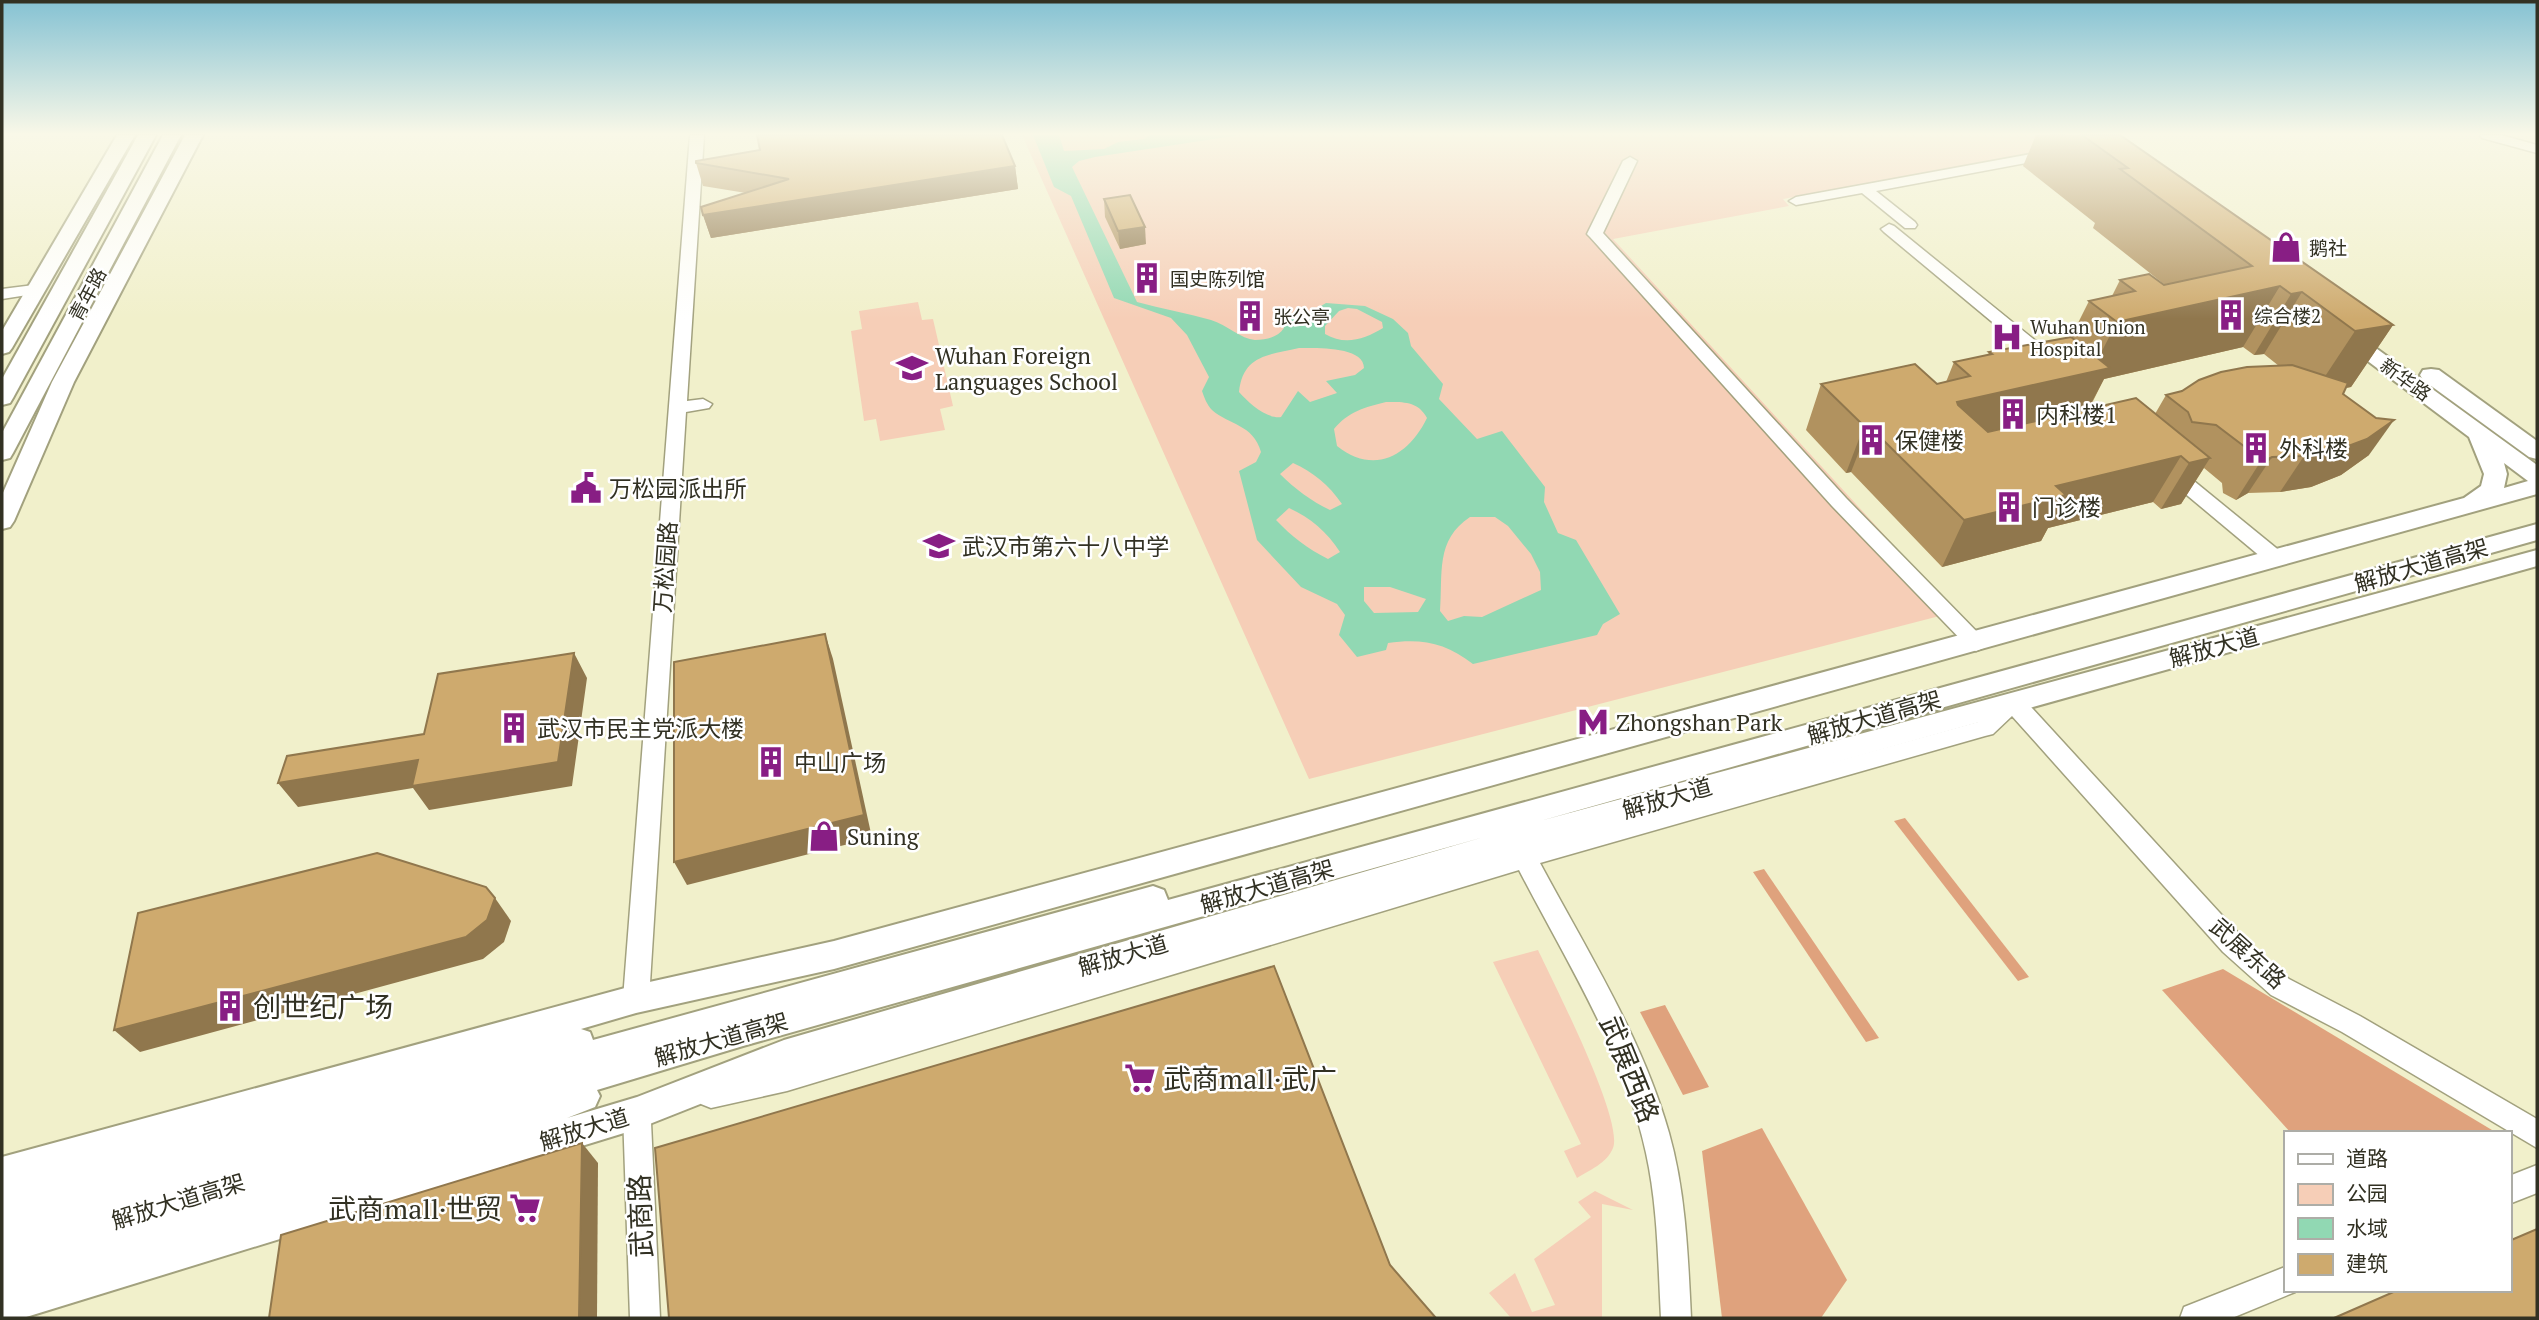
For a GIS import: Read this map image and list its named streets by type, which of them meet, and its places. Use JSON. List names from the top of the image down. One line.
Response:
{"streets":{"main road":["青年路","新华路","解放大道高架","解放大道"],"street":["万松园路","武展东路","武展西路","武商路"]},"crossings":[["解放大道","武展东路"],["解放大道","武展西路"],["解放大道","武商路"]],"places":{"shop":["鹅社","Suning"],"building":["国史陈列馆","综合楼2","张公亭","内科楼1","保健楼","外科楼","门诊楼","武汉市民主党派大楼","中山广场","创世纪广场"],"hospital":["Wuhan Union Hospital"],"school or university":["Wuhan Foreign Languages School","武汉市第六十八中学"],"public building":["万松园派出所"],"metro station":["Zhongshan Park"],"supermarket":["武商mall·武广","武商mall·世贸"]},"legend":["道路","公园","水域","建筑"]}
